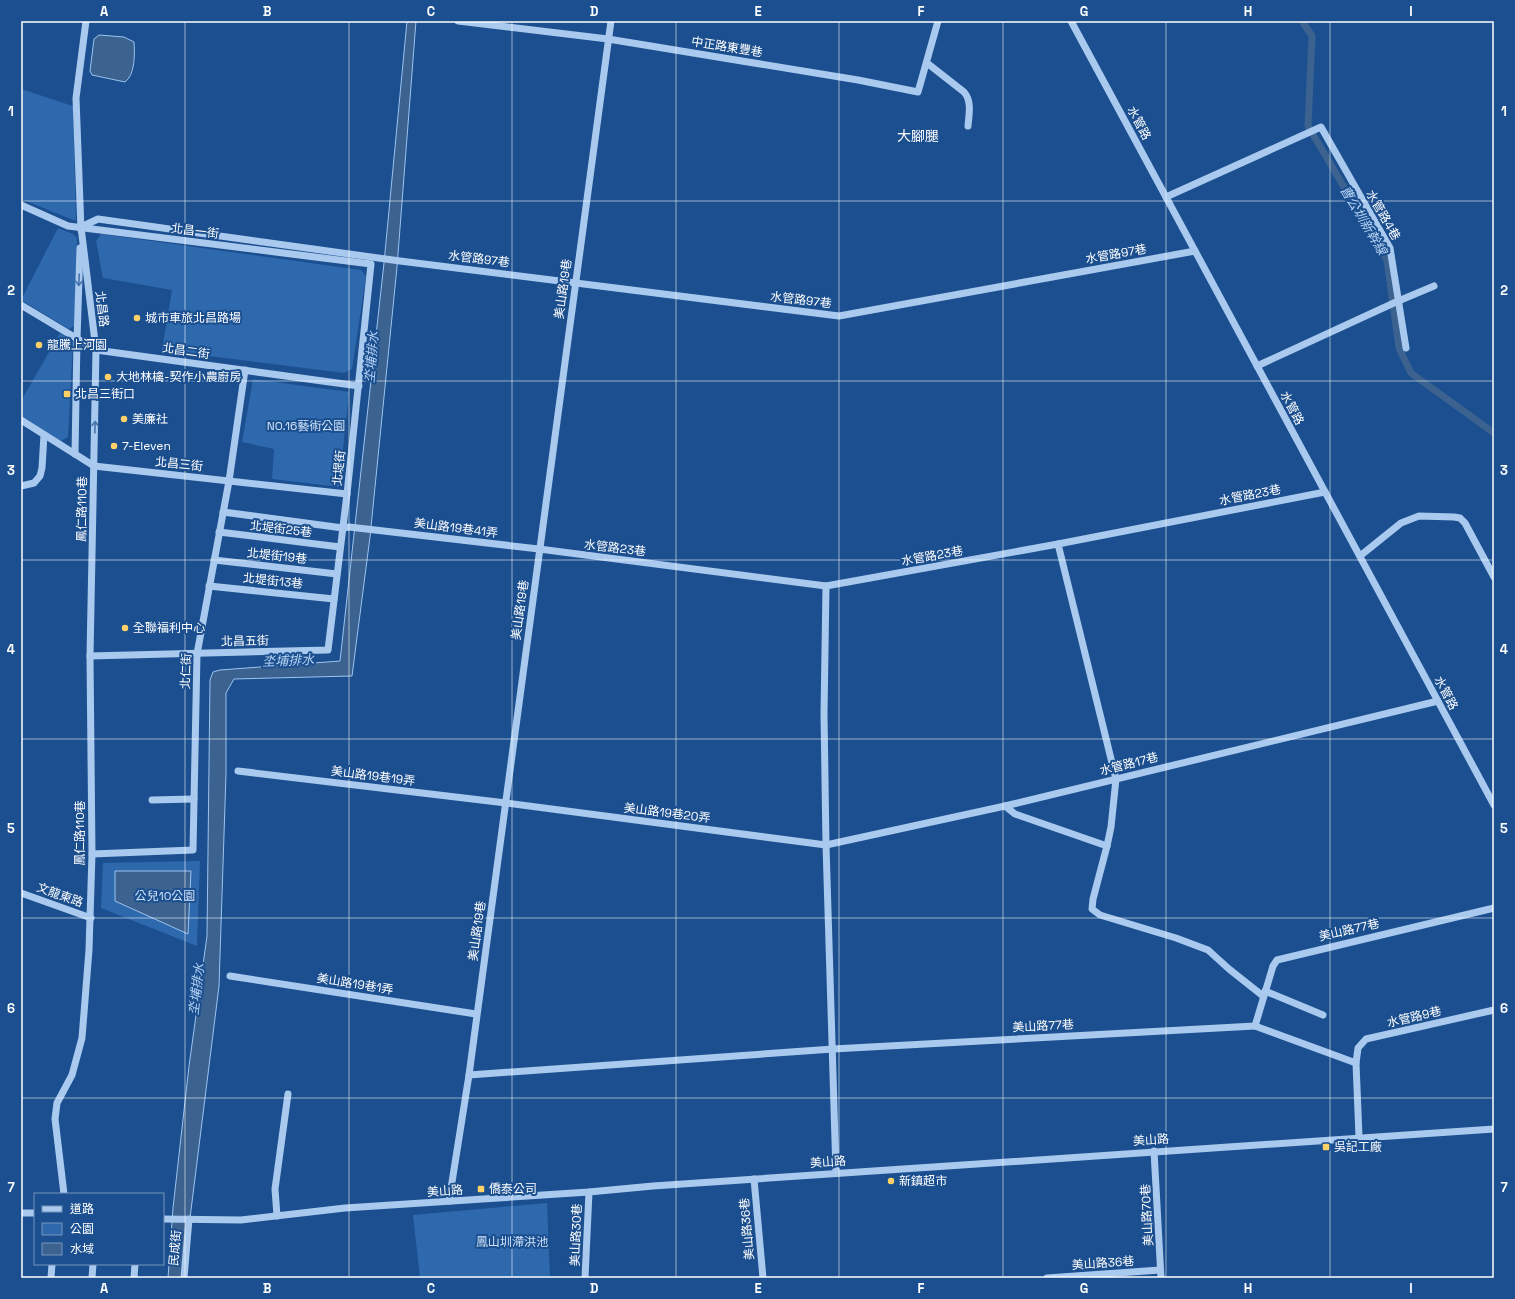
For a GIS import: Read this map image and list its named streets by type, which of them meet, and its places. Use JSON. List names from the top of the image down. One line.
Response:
{"streets":{"street":["中正路東豐巷","水管路","水管路4巷","北昌一街","水管路97巷","美山路19巷","北昌路","北昌二街","北昌三街","北堤街","水管路23巷","鳳仁路110巷","美山路19巷41弄","北堤街25巷","北堤街19巷","北堤街13巷","北昌五街","北仁街","水管路17巷","美山路19巷19弄","美山路19巷20弄","文龍東路","美山路77巷","美山路19巷1弄","水管路9巷","美山路","美山路70巷","美山路36巷","美山路30巷","民成街"]},"crossings":[["中正路東豐巷","美山路19巷"],["水管路","水管路4巷"],["水管路","水管路97巷"],["水管路","水管路23巷"],["水管路","水管路17巷"],["北昌一街","水管路97巷"],["北昌一街","北昌路"],["北昌一街","北堤街"],["水管路97巷","美山路19巷"],["美山路19巷","水管路23巷"],["美山路19巷","美山路19巷41弄"],["美山路19巷","美山路19巷19弄"],["美山路19巷","美山路19巷20弄"],["美山路19巷","美山路77巷"],["美山路19巷","美山路19巷1弄"],["美山路19巷","美山路"],["北昌路","北昌二街"],["北昌路","北昌三街"],["北昌路","鳳仁路110巷"],["北昌二街","北堤街"],["北昌二街","北仁街"],["北昌三街","北堤街"],["北昌三街","鳳仁路110巷"],["北昌三街","北仁街"],["北堤街","美山路19巷41弄"],["北堤街","北堤街25巷"],["北堤街","北堤街19巷"],["北堤街","北堤街13巷"],["北堤街","北昌五街"],["水管路23巷","美山路19巷41弄"],["鳳仁路110巷","北昌五街"],["鳳仁路110巷","北仁街"],["鳳仁路110巷","文龍東路"],["美山路19巷41弄","北仁街"],["北堤街25巷","北仁街"],["北堤街19巷","北仁街"],["北堤街13巷","北仁街"],["北昌五街","北仁街"],["水管路17巷","美山路19巷20弄"],["美山路19巷19弄","美山路19巷20弄"],["美山路77巷","水管路9巷"],["美山路","美山路70巷"],["美山路","美山路36巷"],["美山路","美山路30巷"],["美山路","民成街"],["美山路70巷","美山路36巷"]],"districts":["大腳腿"],"water":["曹公圳新幹線","坔埔排水"],"parks":["NO.16藝術公園","公兒10公園","鳳山圳滯洪池"],"places":{"other":["城市車旅北昌路場","龍騰上河園","大地林檎-契作小農廚房","美廉社","7-Eleven","全聯福利中心","新鎮超市"],"transit":["北昌三街口","吳記工廠","僑泰公司"]},"legend":["道路","公園","水域"],"grid":{"columns":["A","B","C","D","E","F","G","H","I"],"rows":["1","2","3","4","5","6","7"]}}
